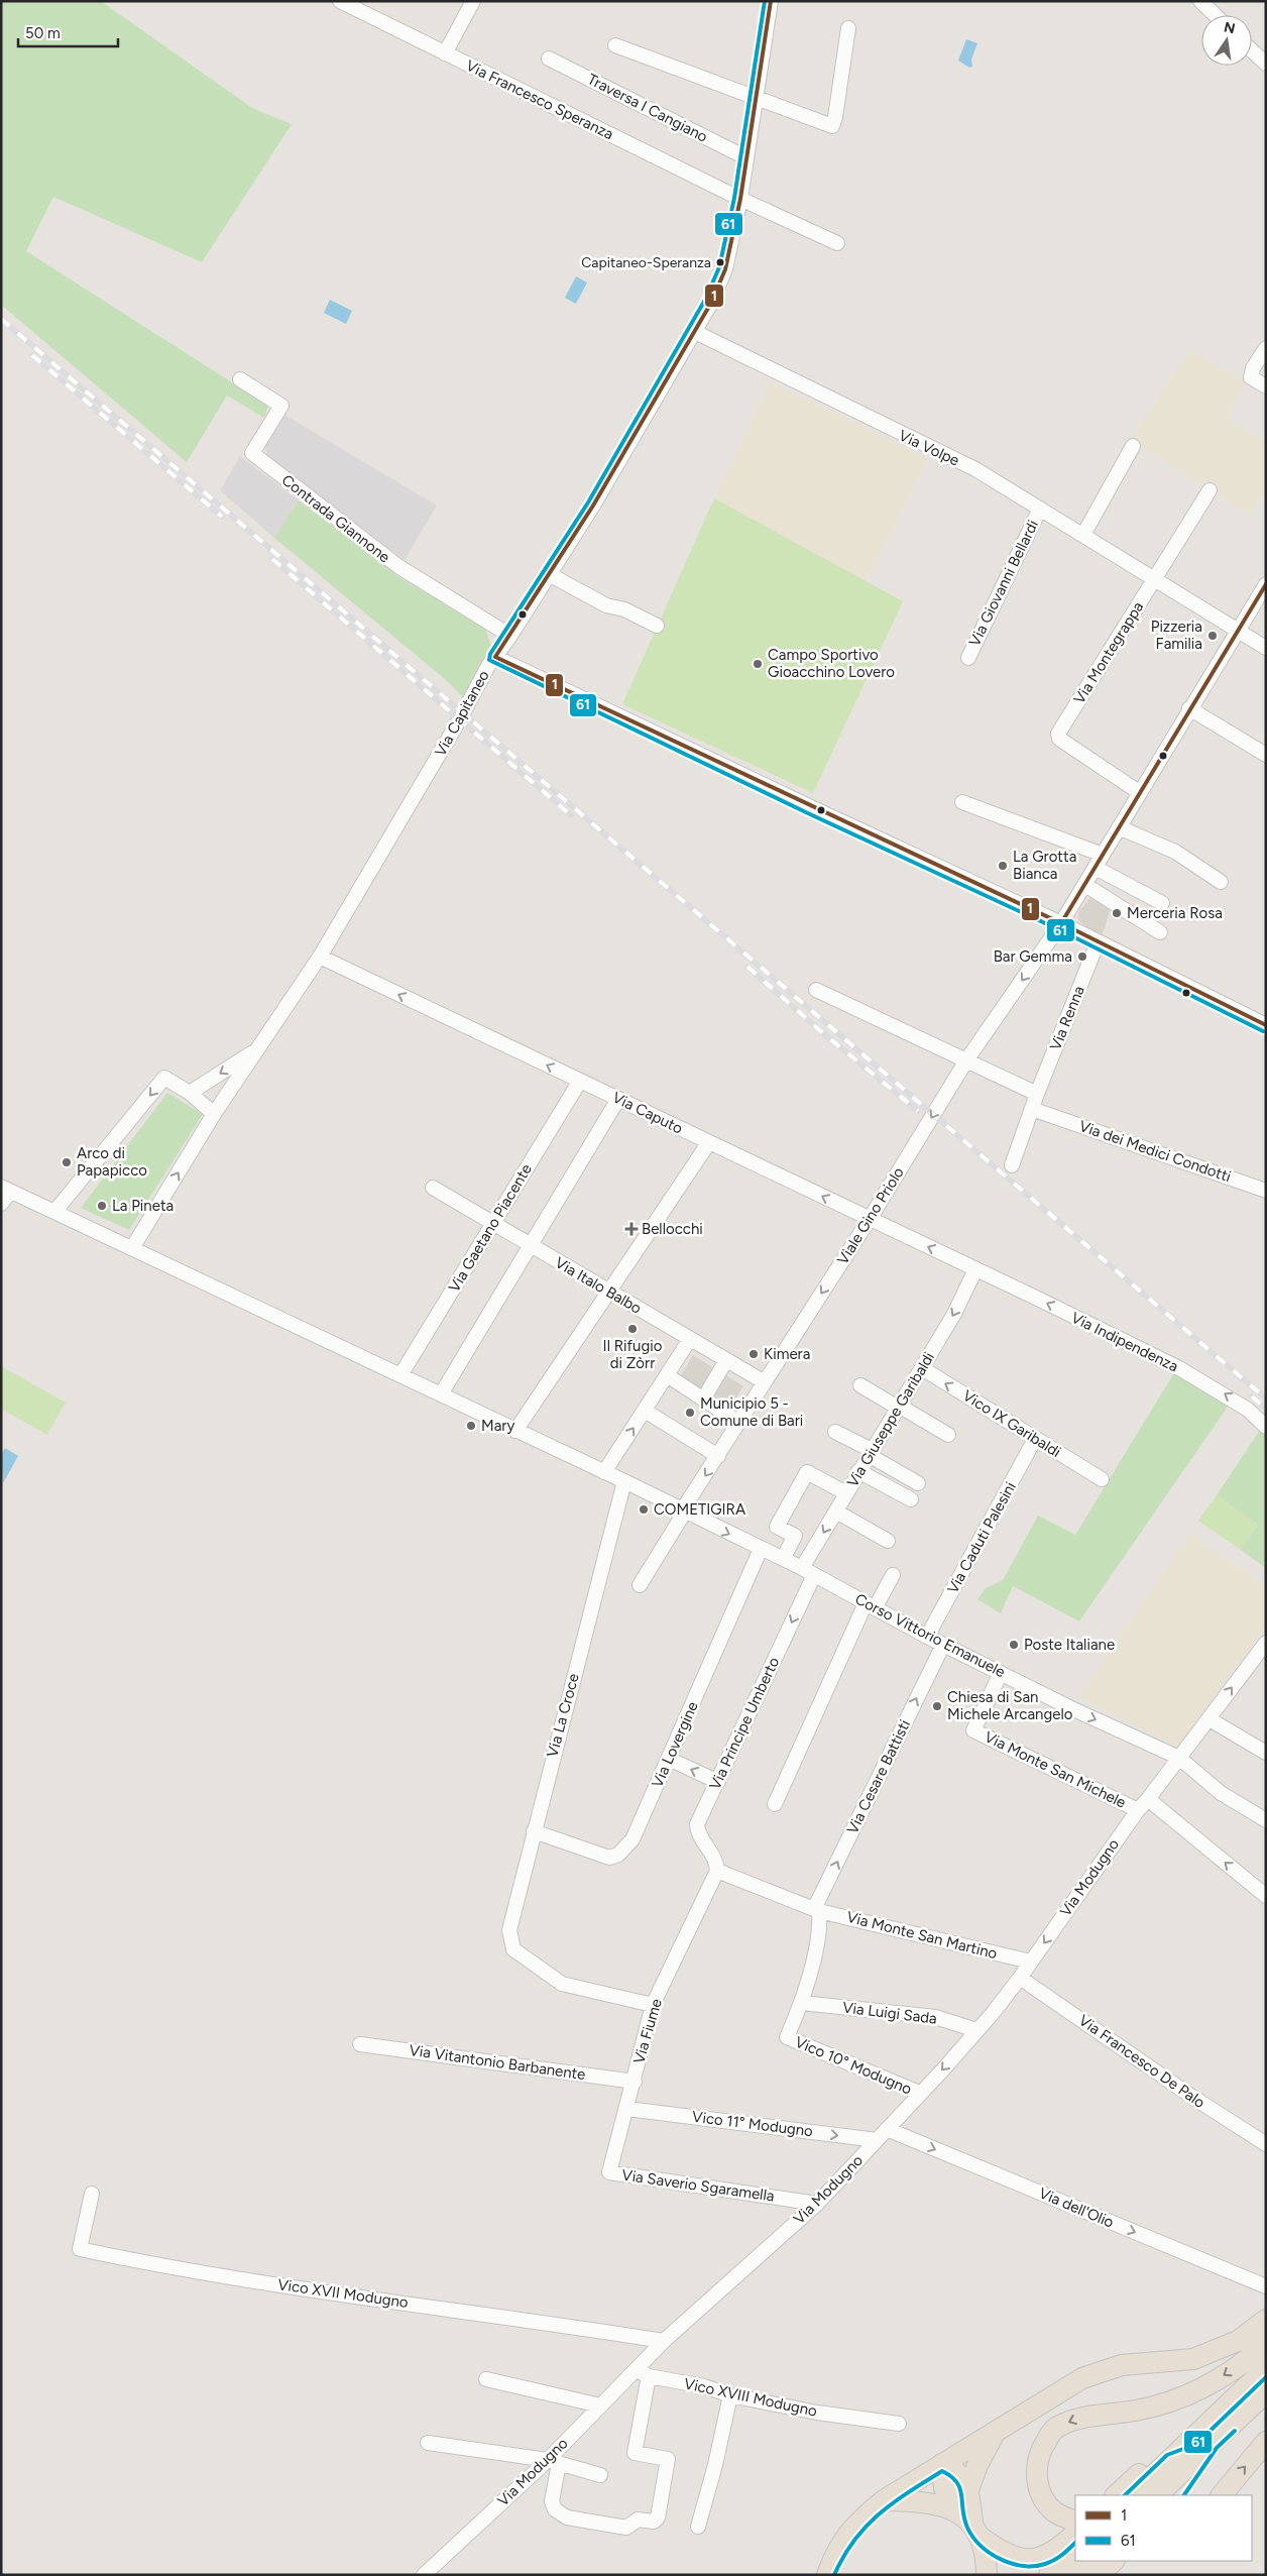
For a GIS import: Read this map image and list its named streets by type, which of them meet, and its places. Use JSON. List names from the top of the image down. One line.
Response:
{"streets":{"street":["Via Francesco Speranza","Traversa I Cangiano","Via Volpe","Contrada Giannone","Via Giovanni Bellardi","Via Montegrappa","Via Capitaneo","Via Renna","Via Caputo","Via dei Medici Condotti","Viale Gino Priolo","Via Gaetano Piacente","Via Italo Balbo","Via Indipendenza","Via Giuseppe Garibaldi","Vico IX Garibaldi","Via Caduti Palesini","Corso Vittorio Emanuele","Via La Croce","Via Principe Umberto","Via Lovergine","Via Monte San Michele","Via Cesare Battisti","Via Modugno","Via Monte San Martino","Via Luigi Sada","Via Fiume","Via Francesco De Palo","Via Vitantonio Barbanente","Vico 10° Modugno","Vico 11° Modugno","Via Saverio Sgaramella","Via dell'Olio","Vico XVII Modugno","Vico XVIII Modugno"]},"crossings":[["Via Francesco Speranza","Via Capitaneo"],["Traversa I Cangiano","Via Capitaneo"],["Via Volpe","Via Giovanni Bellardi"],["Via Volpe","Via Montegrappa"],["Via Volpe","Via Capitaneo"],["Via Volpe","Viale Gino Priolo"],["Contrada Giannone","Via Capitaneo"],["Via Montegrappa","Viale Gino Priolo"],["Via Capitaneo","Via Caputo"],["Via Capitaneo","Corso Vittorio Emanuele"],["Via Renna","Via dei Medici Condotti"],["Via Caputo","Viale Gino Priolo"],["Via Caputo","Via Gaetano Piacente"],["Via Caputo","Via Indipendenza"],["Via Caputo","Via Giuseppe Garibaldi"],["Viale Gino Priolo","Via Italo Balbo"],["Viale Gino Priolo","Corso Vittorio Emanuele"],["Via Gaetano Piacente","Via Italo Balbo"],["Via Gaetano Piacente","Corso Vittorio Emanuele"],["Via Indipendenza","Via Giuseppe Garibaldi"],["Via Giuseppe Garibaldi","Vico IX Garibaldi"],["Via Giuseppe Garibaldi","Corso Vittorio Emanuele"],["Via Giuseppe Garibaldi","Via Principe Umberto"],["Vico IX Garibaldi","Via Caduti Palesini"],["Via Caduti Palesini","Corso Vittorio Emanuele"],["Corso Vittorio Emanuele","Via La Croce"],["Corso Vittorio Emanuele","Via Principe Umberto"],["Corso Vittorio Emanuele","Via Lovergine"],["Corso Vittorio Emanuele","Via Monte San Michele"],["Corso Vittorio Emanuele","Via Cesare Battisti"],["Corso Vittorio Emanuele","Via Modugno"],["Via La Croce","Via Lovergine"],["Via La Croce","Via Fiume"],["Via Principe Umberto","Via Monte San Martino"],["Via Principe Umberto","Via Fiume"],["Via Monte San Michele","Via Modugno"],["Via Cesare Battisti","Via Monte San Martino"],["Via Cesare Battisti","Via Luigi Sada"],["Via Cesare Battisti","Vico 10° Modugno"],["Via Modugno","Via Monte San Martino"],["Via Modugno","Via Luigi Sada"],["Via Modugno","Via Francesco De Palo"],["Via Modugno","Vico 10° Modugno"],["Via Modugno","Vico 11° Modugno"],["Via Modugno","Via Saverio Sgaramella"],["Via Modugno","Via dell'Olio"],["Via Modugno","Vico XVII Modugno"],["Via Modugno","Vico XVIII Modugno"],["Via Monte San Martino","Via Fiume"],["Via Fiume","Via Vitantonio Barbanente"],["Via Fiume","Vico 11° Modugno"],["Via Fiume","Via Saverio Sgaramella"],["Vico 11° Modugno","Via dell'Olio"]],"one_way":["Via Caputo","Viale Gino Priolo","Via Indipendenza","Via Giuseppe Garibaldi","Vico 11° Modugno","Via dell'Olio"],"places":{"other":["Capitaneo-Speranza","Pizzeria Familia","Campo Sportivo Gioacchino Lovero","La Grotta Bianca","Merceria Rosa","Bar Gemma","Arco di Papapicco","La Pineta","Il Rifugio di Zòrr","Kimera","Municipio 5 - Comune di Bari","Mary","COMETIGIRA","Poste Italiane","Chiesa di San Michele Arcangelo"],"health":["Bellocchi"]},"lines":["transit line 1","transit line 61"],"legend":["1","61"],"scale_bar":"50 m","north":"top"}
